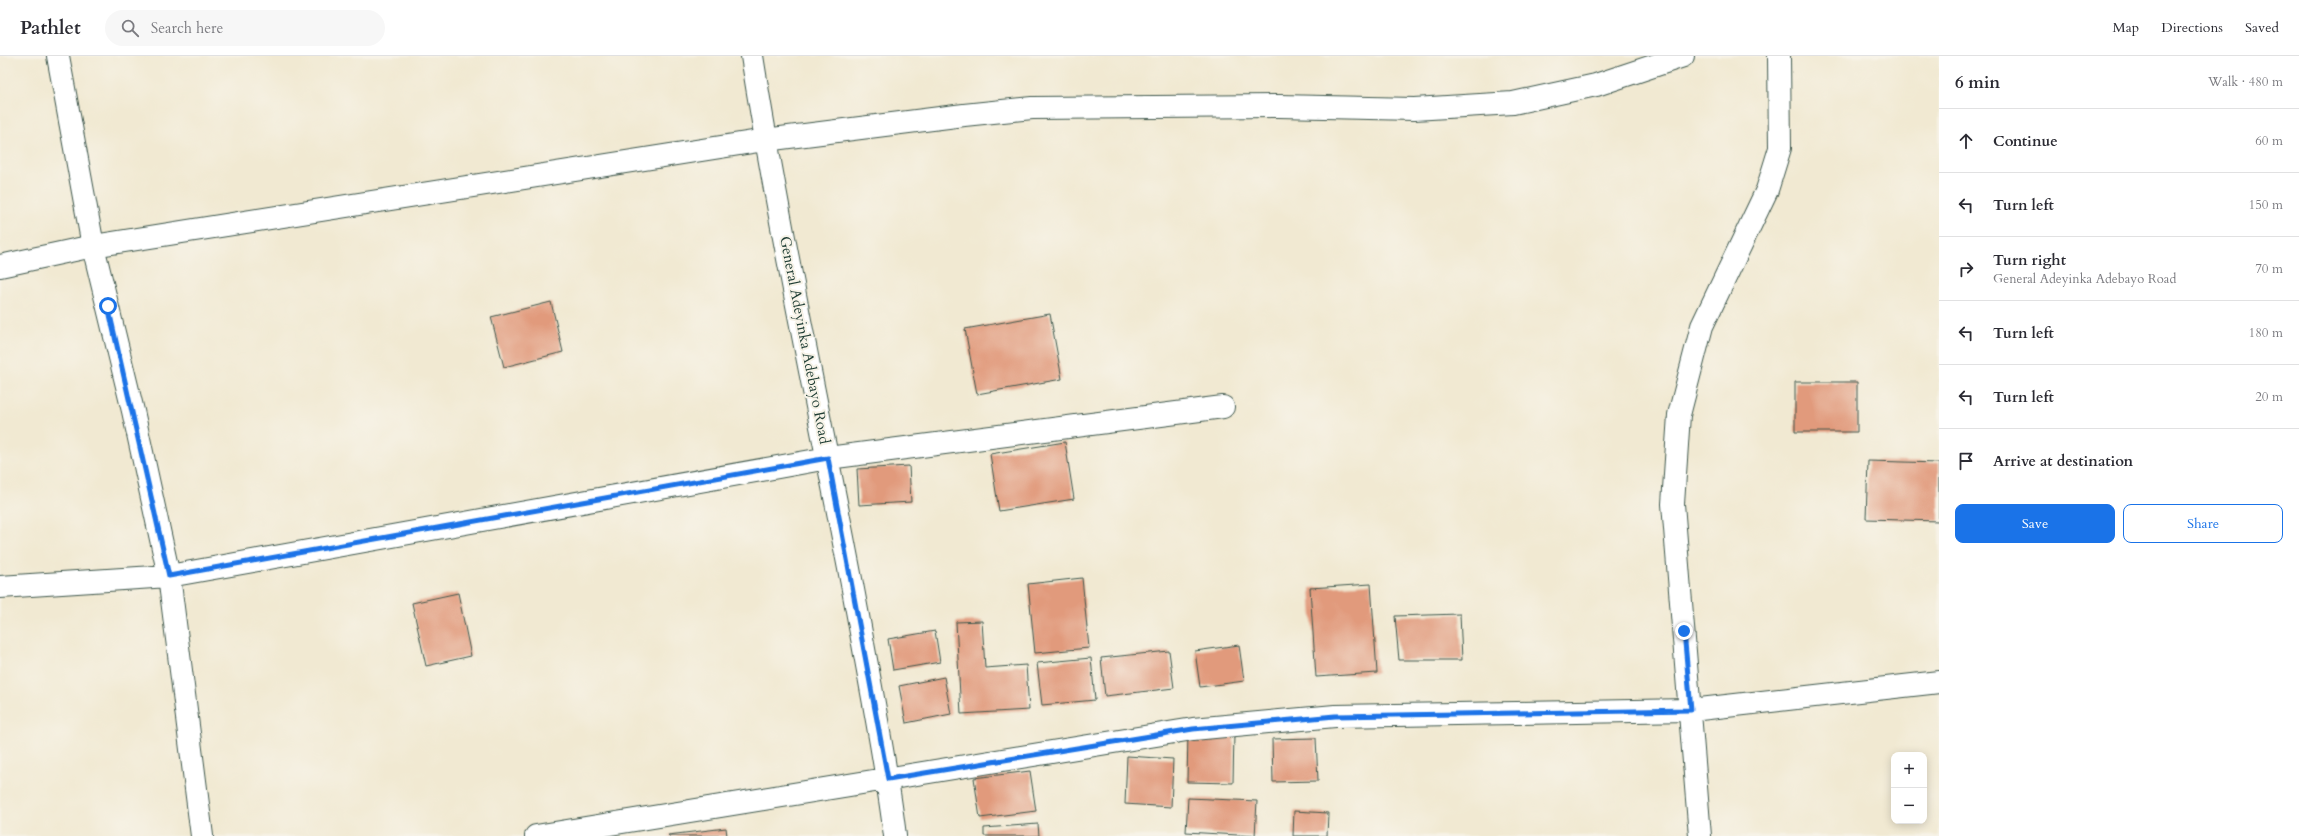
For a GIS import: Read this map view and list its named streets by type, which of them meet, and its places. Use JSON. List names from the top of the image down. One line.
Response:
{"streets":{"street":["General Adeyinka Adebayo Road"]},"page":{"header":"Pathlet","search":"Search here","nav":["Map","Directions","Saved"],"heading":["6 min","Walk · 480 m"],"list":[["Continue","60 m"],["Turn left","150 m"],["Turn right","General Adeyinka Adebayo Road","70 m"],["Turn left","180 m"],["Turn left","20 m"],"Arrive at destination"],"buttons":["Save","Share"],"map_buttons":["+","−"]}}
